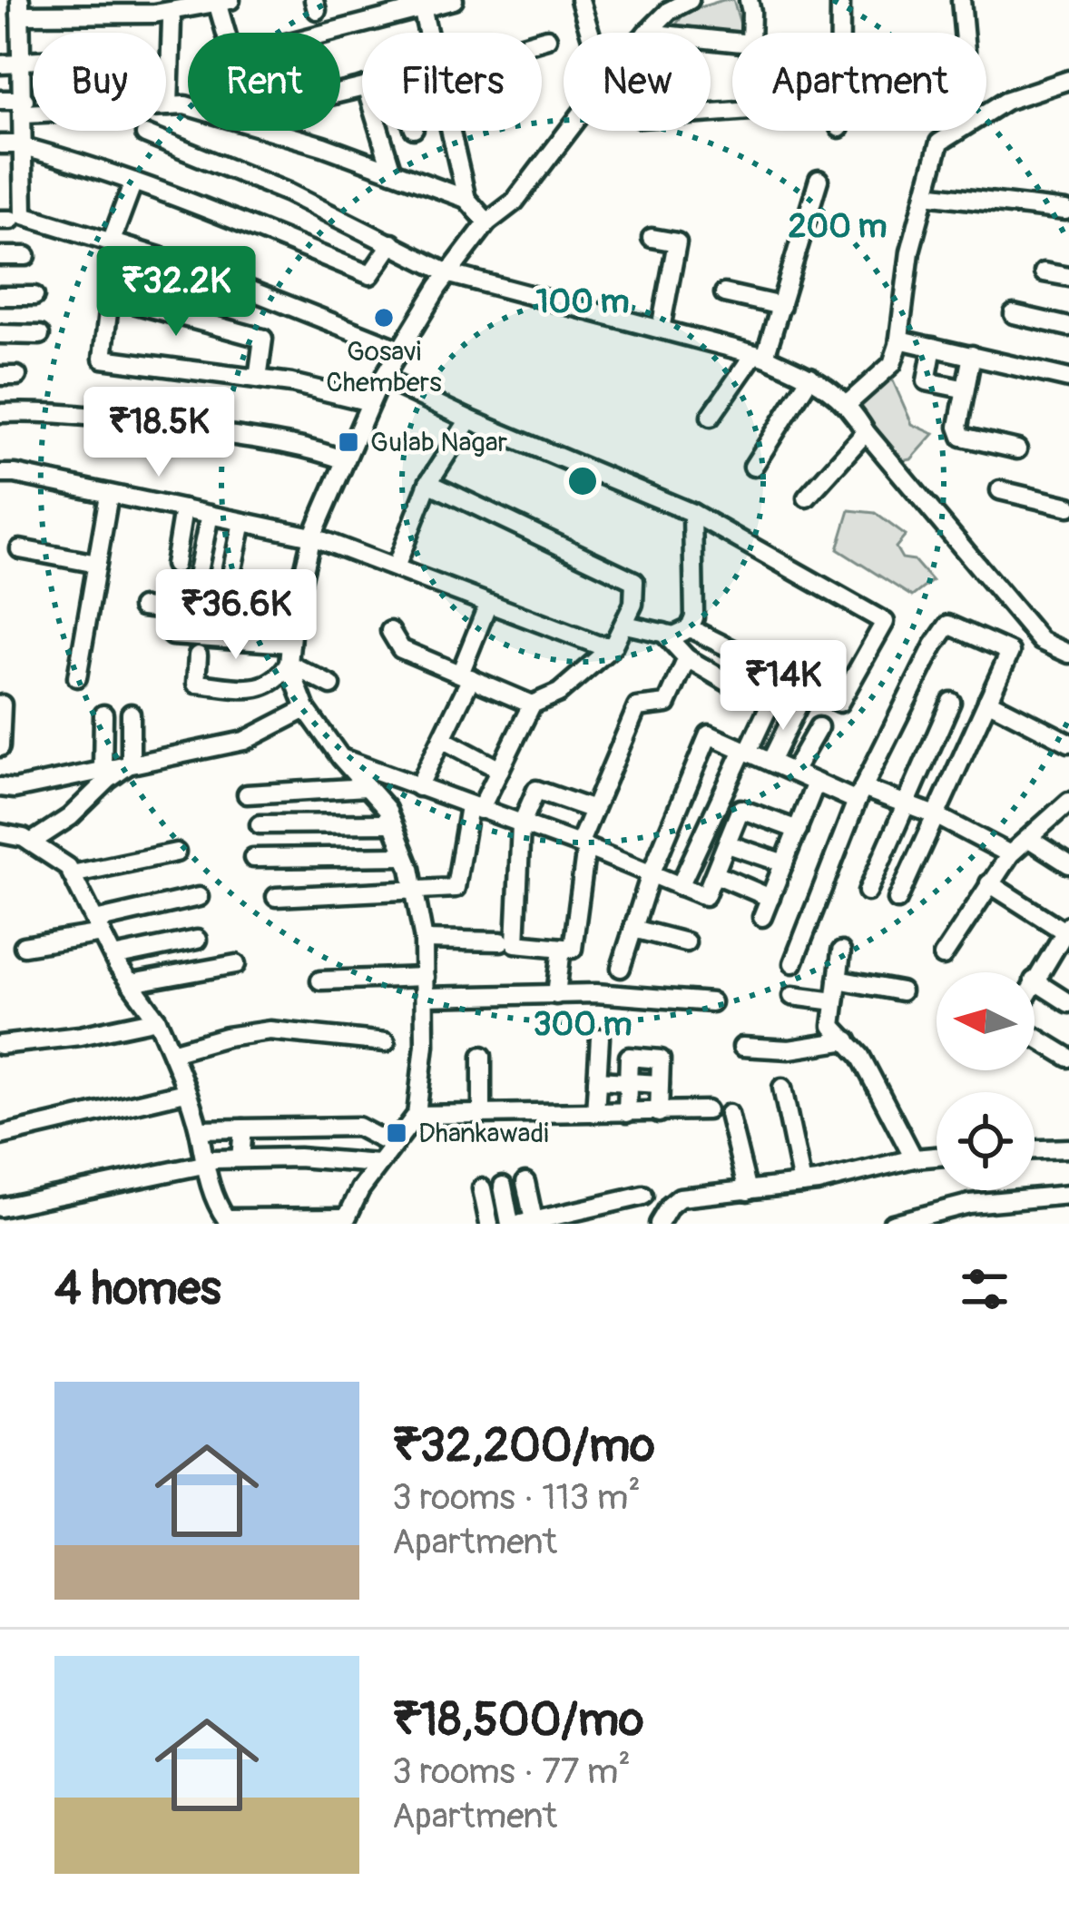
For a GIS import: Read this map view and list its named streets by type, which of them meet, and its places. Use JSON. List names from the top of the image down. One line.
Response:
{"places":{"other":["Gosavi Chembers"],"transit":["Gulab Nagar","Dhankawadi"]},"north":"left","page":{"chip":["Buy","Rent","Filters","New","Apartment"],"price":["₹32.2K","₹18.5K","₹36.6K","₹14K"],"heading":"4 homes","list":[{"name":"₹32,200/mo","note":"3 rooms · 113 m² · Apartment"},{"name":"₹18,500/mo","note":"3 rooms · 77 m² · Apartment"}]},"rings":["200 m","100 m","300 m"]}
